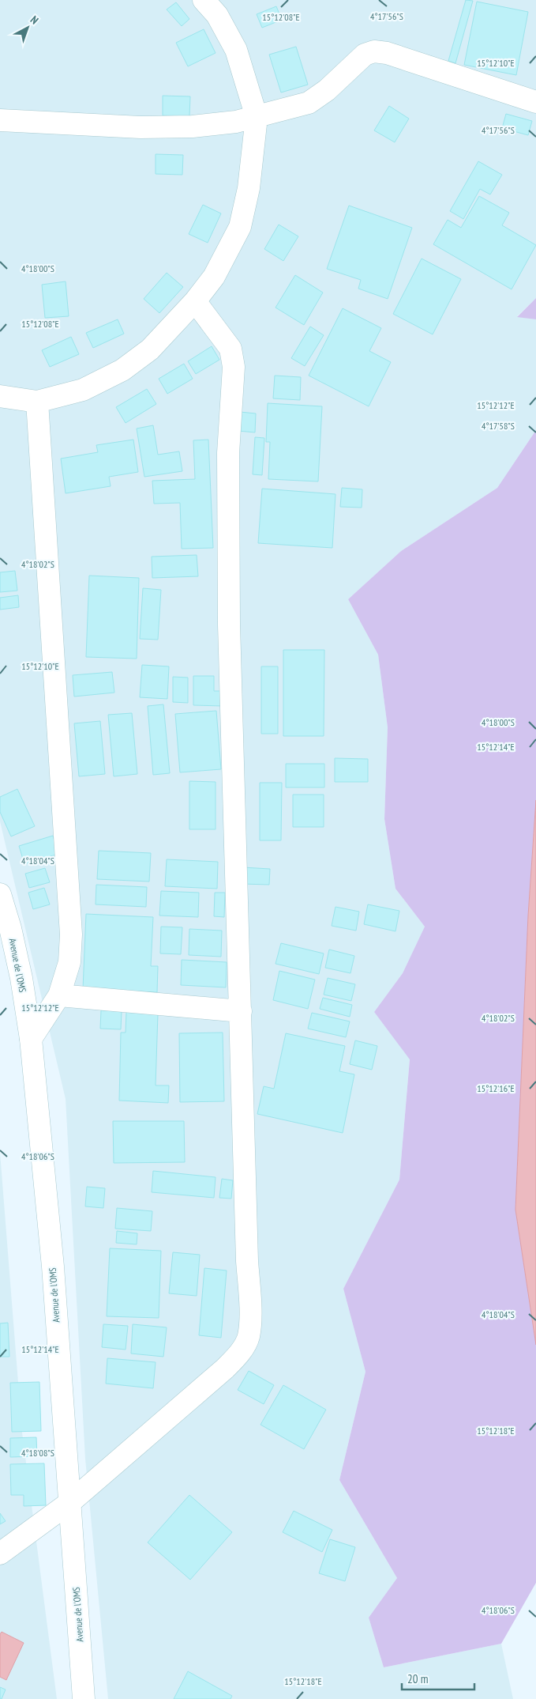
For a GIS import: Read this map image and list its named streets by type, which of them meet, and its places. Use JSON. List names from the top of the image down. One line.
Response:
{"streets":{"street":["Avenue de l'OMS"]},"scale_bar":"20 m","north":"top right","coordinates":["4°17'56\"S","15°12'08\"E","15°12'10\"E","4°18'00\"S","15°12'12\"E","4°17'58\"S","4°18'02\"S","15°12'14\"E","4°18'04\"S","15°12'16\"E","4°18'06\"S","15°12'18\"E","4°18'08\"S"]}
